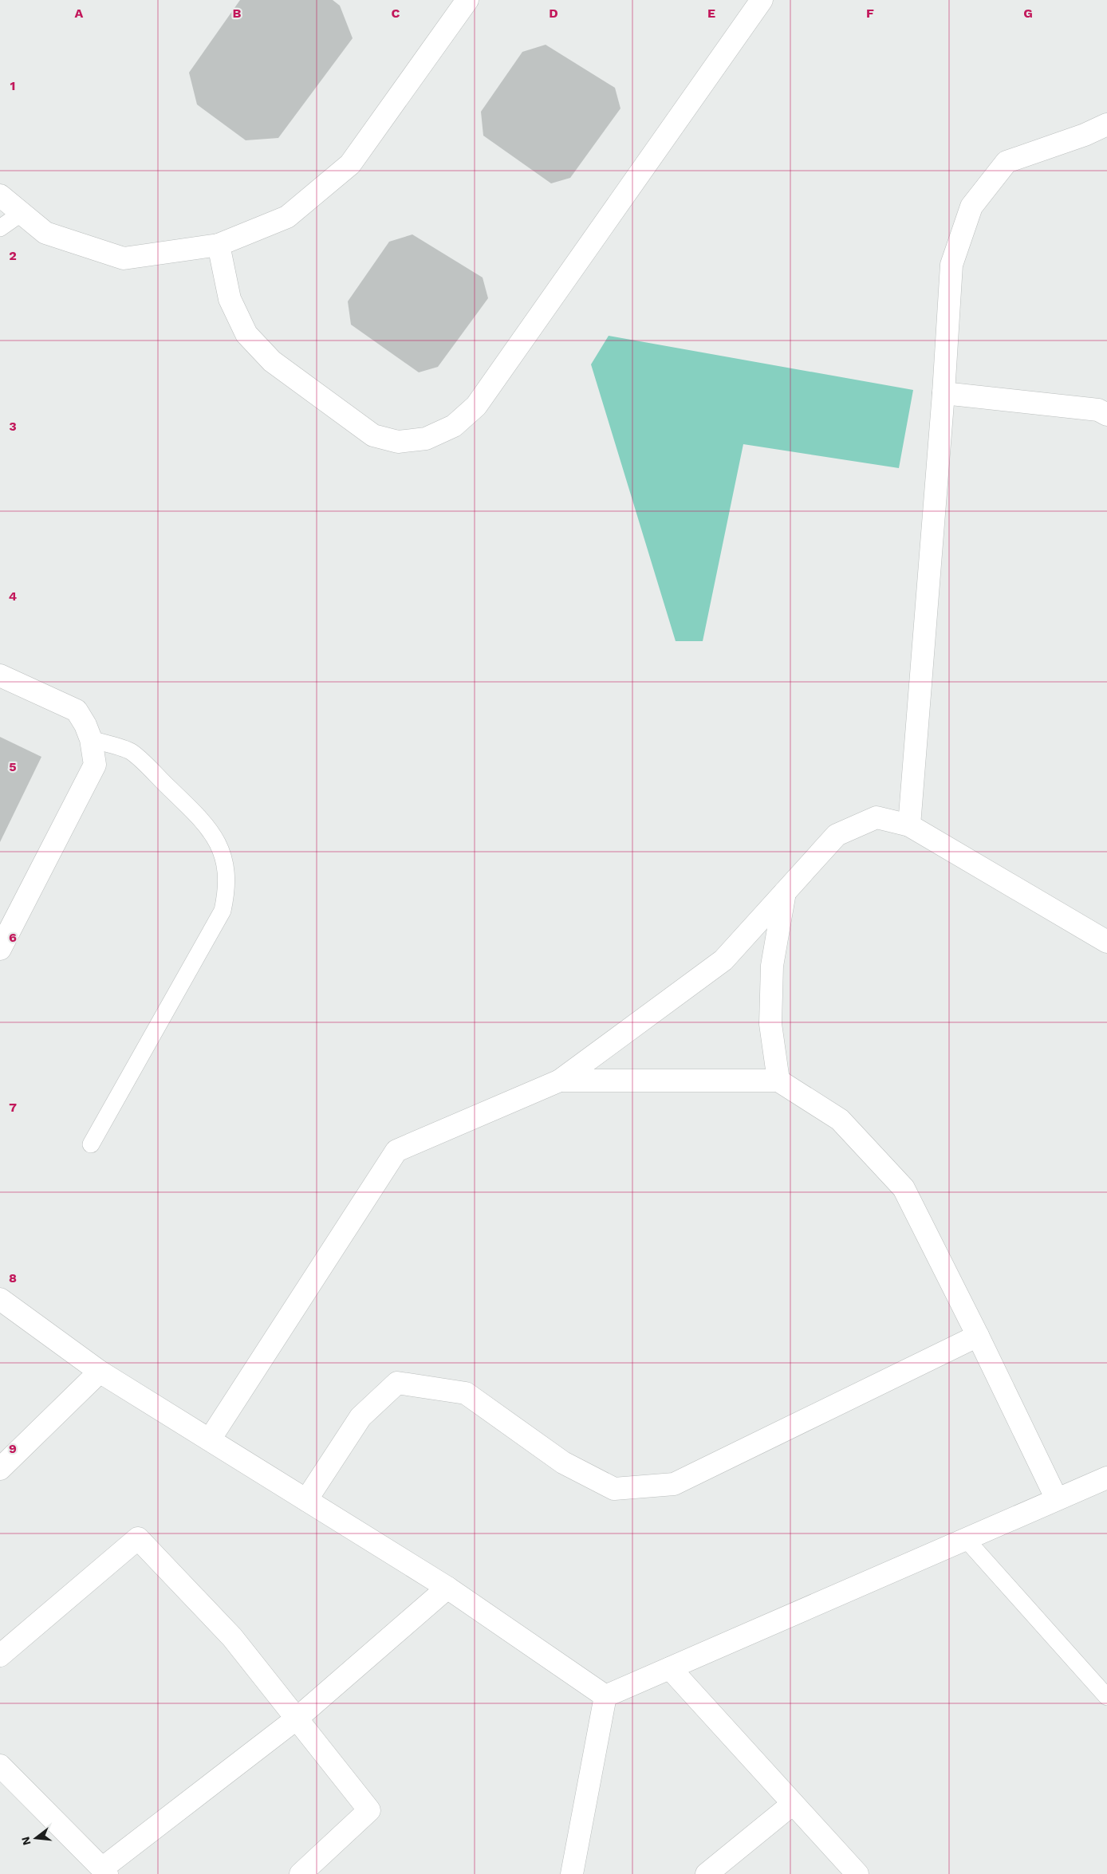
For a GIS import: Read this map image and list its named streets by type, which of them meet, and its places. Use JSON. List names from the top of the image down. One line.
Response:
{"north":"left","grid":{"columns":["A","B","C","D","E","F","G"],"rows":["1","2","3","4","5","6","7","8","9"]}}
